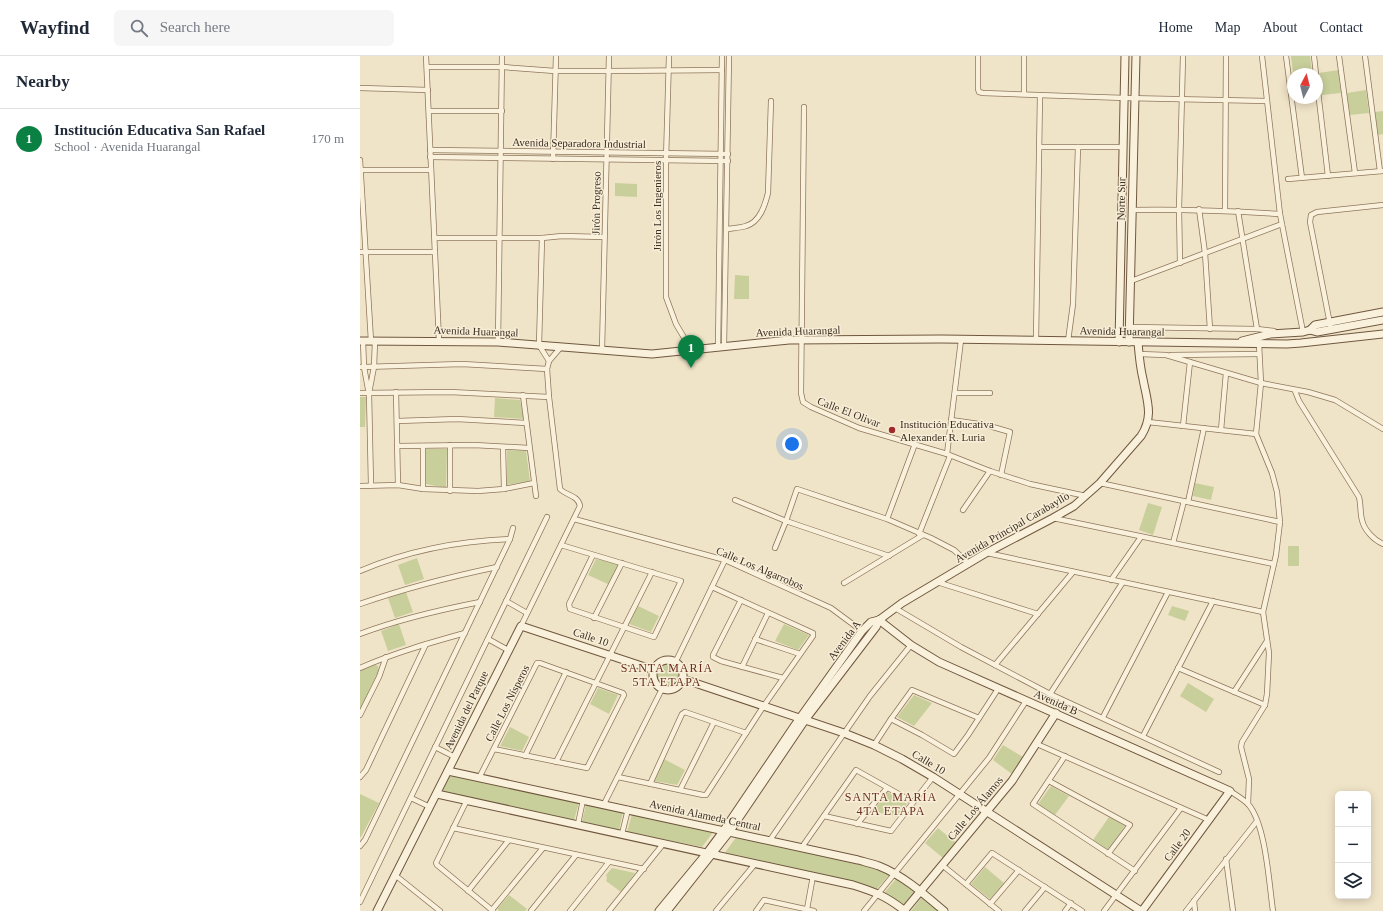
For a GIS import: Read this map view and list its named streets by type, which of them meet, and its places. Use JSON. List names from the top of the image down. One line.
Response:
{"streets":{"street":["Avenida Separadora Industrial","Norte Sur","Jirón Progreso","Jirón Los Ingenieros","Avenida Huarangal","Calle El Olivar","Avenida Principal Carabayllo","Calle Los Algarrobos","Calle 10","Avenida A","Avenida B","Calle Los Nísperos","Avenida del Parque","Calle Los Álamos","Avenida Alameda Central","Calle 20"]},"crossings":[["Avenida Separadora Industrial","Jirón Progreso"],["Avenida Separadora Industrial","Jirón Los Ingenieros"],["Norte Sur","Avenida Huarangal"],["Jirón Progreso","Avenida Huarangal"],["Jirón Los Ingenieros","Avenida Huarangal"],["Avenida Huarangal","Calle El Olivar"],["Avenida Huarangal","Avenida Principal Carabayllo"],["Calle El Olivar","Avenida Principal Carabayllo"],["Avenida Principal Carabayllo","Avenida A"],["Avenida Principal Carabayllo","Avenida B"],["Calle Los Algarrobos","Avenida A"],["Calle Los Algarrobos","Avenida del Parque"],["Calle 10","Avenida A"],["Calle 10","Avenida del Parque"],["Calle 10","Calle Los Álamos"],["Calle 10","Calle 20"],["Avenida A","Avenida B"],["Avenida A","Avenida Alameda Central"],["Avenida B","Calle Los Álamos"],["Avenida B","Calle 20"],["Calle Los Nísperos","Avenida Alameda Central"],["Avenida del Parque","Avenida Alameda Central"],["Calle Los Álamos","Avenida Alameda Central"]],"districts":["SANTA MARÍA 5TA ETAPA","SANTA MARÍA 4TA ETAPA"],"places":["Institución Educativa Alexander R. Luria"],"north":"top","page":{"header":"Wayfind","search":"Search here","nav":["Home","Map","About","Contact"],"heading":"Nearby","list":[{"mark":"1","name":"Institución Educativa San Rafael","note":"School · Avenida Huarangal","value":"170 m"}],"pins":"1","map_buttons":["+","−"]}}
